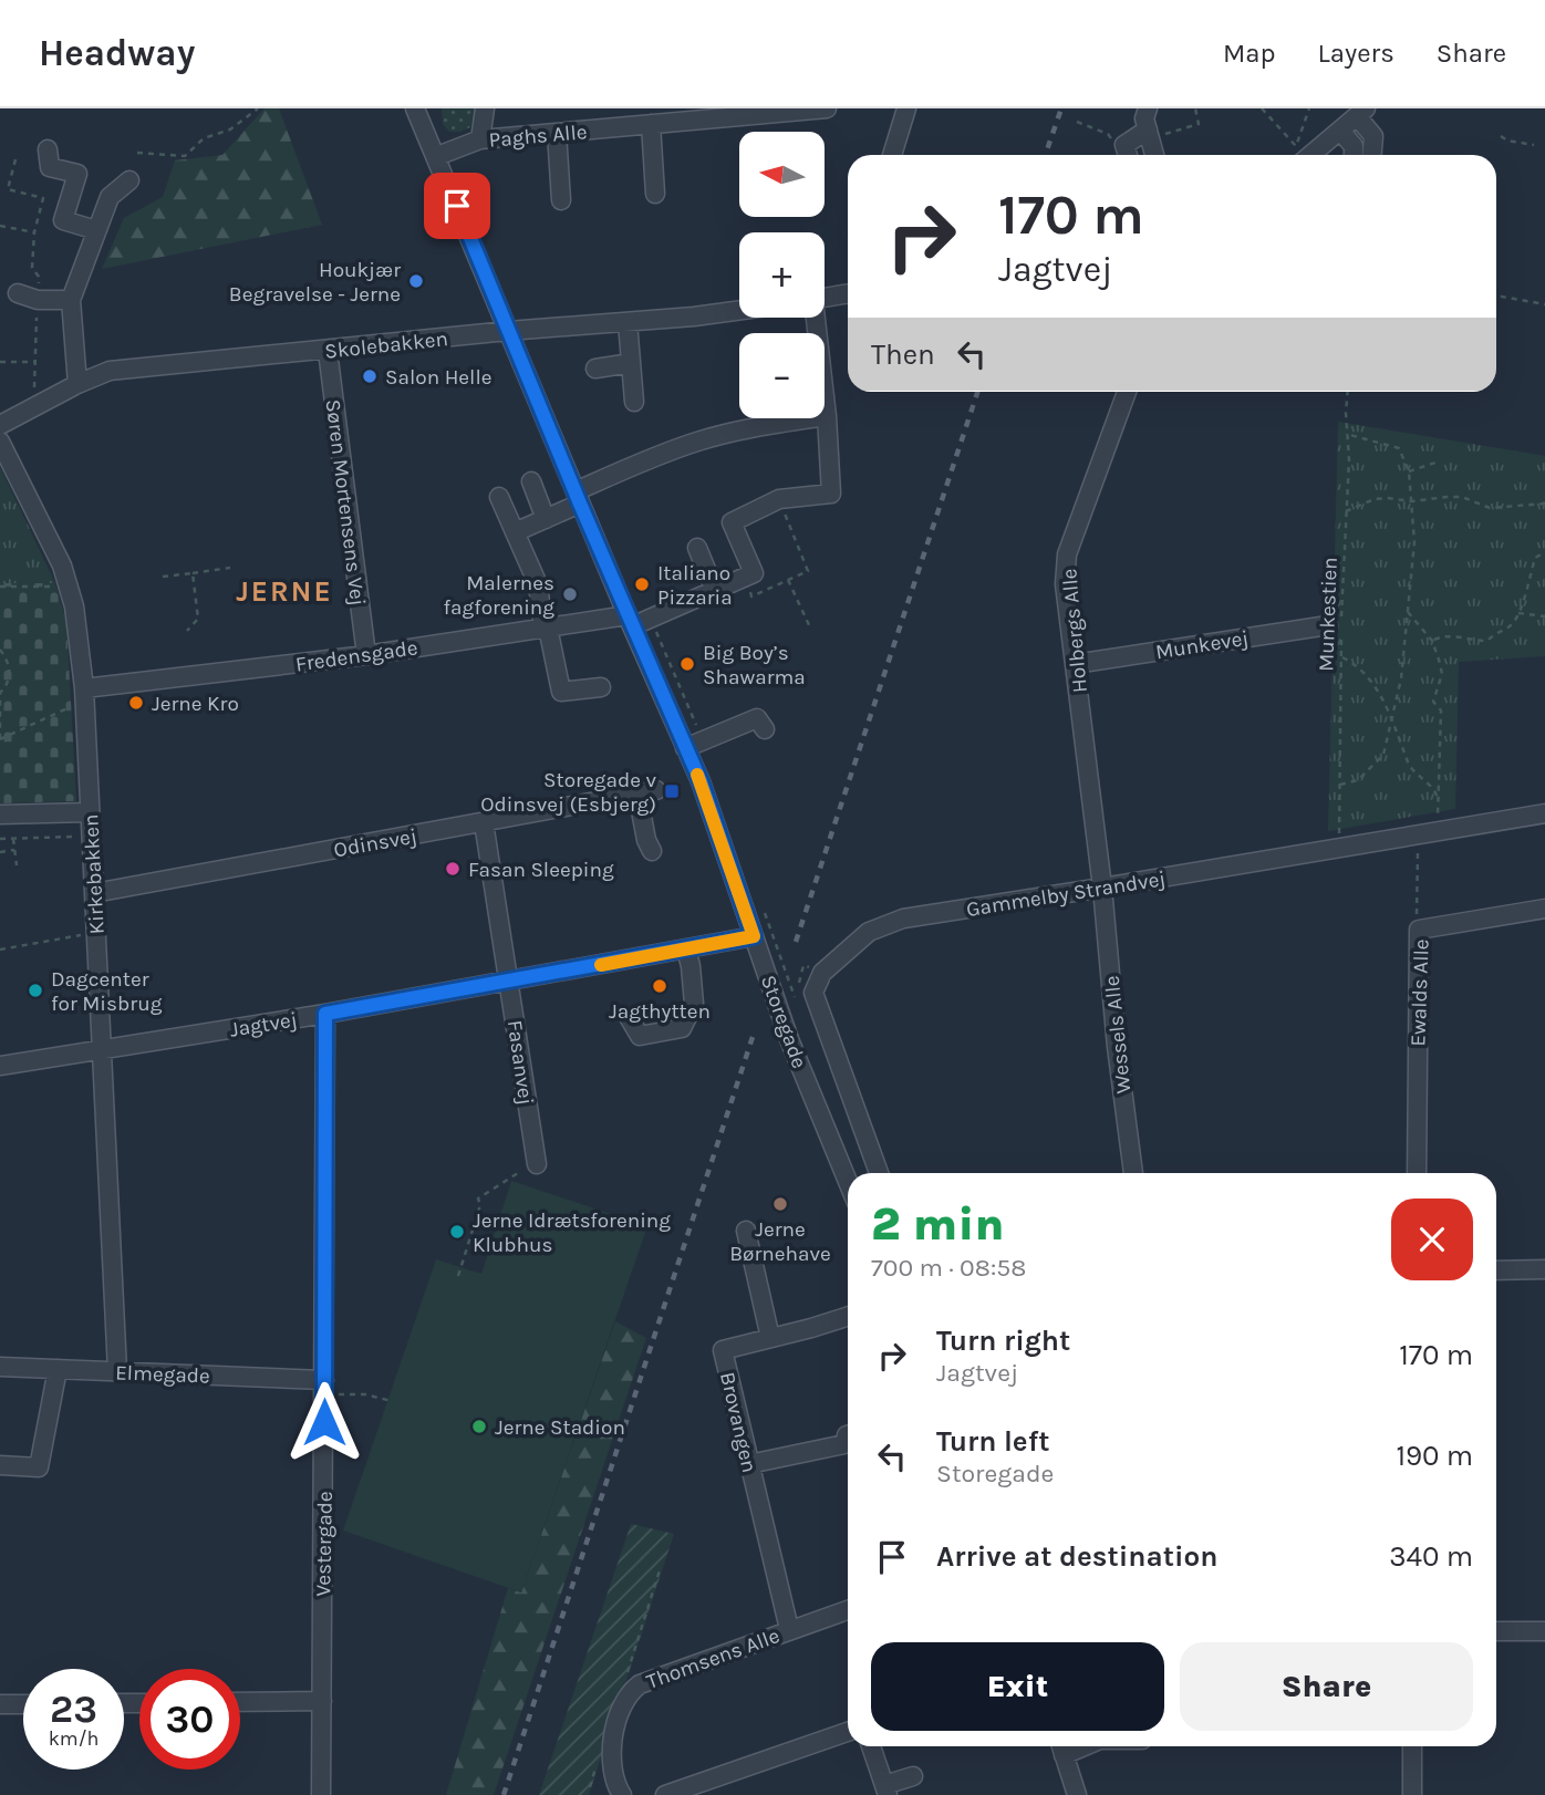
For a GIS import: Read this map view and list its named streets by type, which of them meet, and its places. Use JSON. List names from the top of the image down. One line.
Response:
{"streets":{"street":["Paghs Alle","Skolebakken","Søren Mortensens Vej","Holbergs Alle","Munkevej","Fredensgade","Odinsvej","Kirkebakken","Gammelby Strandvej","Ewalds Alle","Storegade","Jagtvej","Wessels Alle","Fasanvej","Elmegade","Brovangen","Vestergade","Thomsens Alle"],"path":["Munkestien"]},"crossings":[["Paghs Alle","Storegade"],["Skolebakken","Søren Mortensens Vej"],["Skolebakken","Storegade"],["Søren Mortensens Vej","Fredensgade"],["Munkestien","Gammelby Strandvej"],["Holbergs Alle","Munkevej"],["Holbergs Alle","Gammelby Strandvej"],["Holbergs Alle","Wessels Alle"],["Fredensgade","Kirkebakken"],["Fredensgade","Storegade"],["Odinsvej","Kirkebakken"],["Odinsvej","Fasanvej"],["Kirkebakken","Jagtvej"],["Kirkebakken","Elmegade"],["Gammelby Strandvej","Wessels Alle"],["Storegade","Jagtvej"],["Jagtvej","Fasanvej"],["Jagtvej","Vestergade"],["Elmegade","Vestergade"],["Brovangen","Thomsens Alle"]],"districts":["JERNE"],"places":{"other":["Houkjær Begravelse - Jerne","Salon Helle","Italiano Pizzaria","Malernes fagforening","Big Boy’s Shawarma","Jerne Kro","Fasan Sleeping","Jagthytten","Dagcenter for Misbrug","Jerne Børnehave","Jerne Idrætsforening Klubhus","Jerne Stadion"],"transit":["Storegade v Odinsvej (Esbjerg)"]},"north":"left","page":{"header":"Headway","nav":["Map","Layers","Share"],"map_buttons":["+","−"],"turn":["170 m","Jagtvej"],"then":"Then","heading":["2 min","700 m · 08:58"],"list":[{"name":"Turn right","note":"Jagtvej","value":"170 m"},{"name":"Turn left","note":"Storegade","value":"190 m"},{"name":"Arrive at destination","value":"340 m"}],"buttons":["Exit","Share"],"speed":"23 km/h","limit":"30"}}
